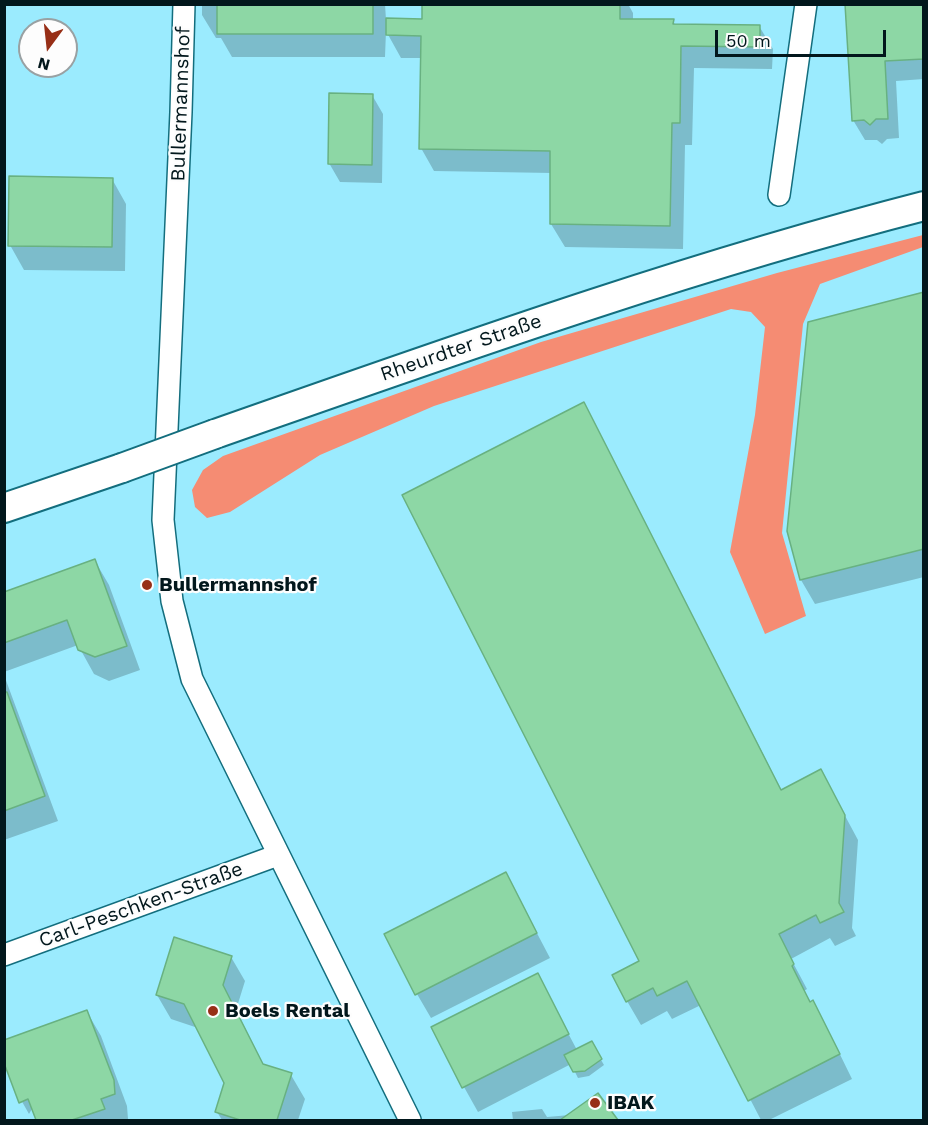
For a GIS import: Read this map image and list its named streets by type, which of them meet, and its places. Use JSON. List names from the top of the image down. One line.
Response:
{"streets":{"main road":["Rheurdter Straße"],"street":["Bullermannshof","Carl-Peschken-Straße"]},"crossings":[["Bullermannshof","Carl-Peschken-Straße"]],"places":["Bullermannshof","Boels Rental","IBAK"],"scale_bar":"50 m","north":"bottom"}
